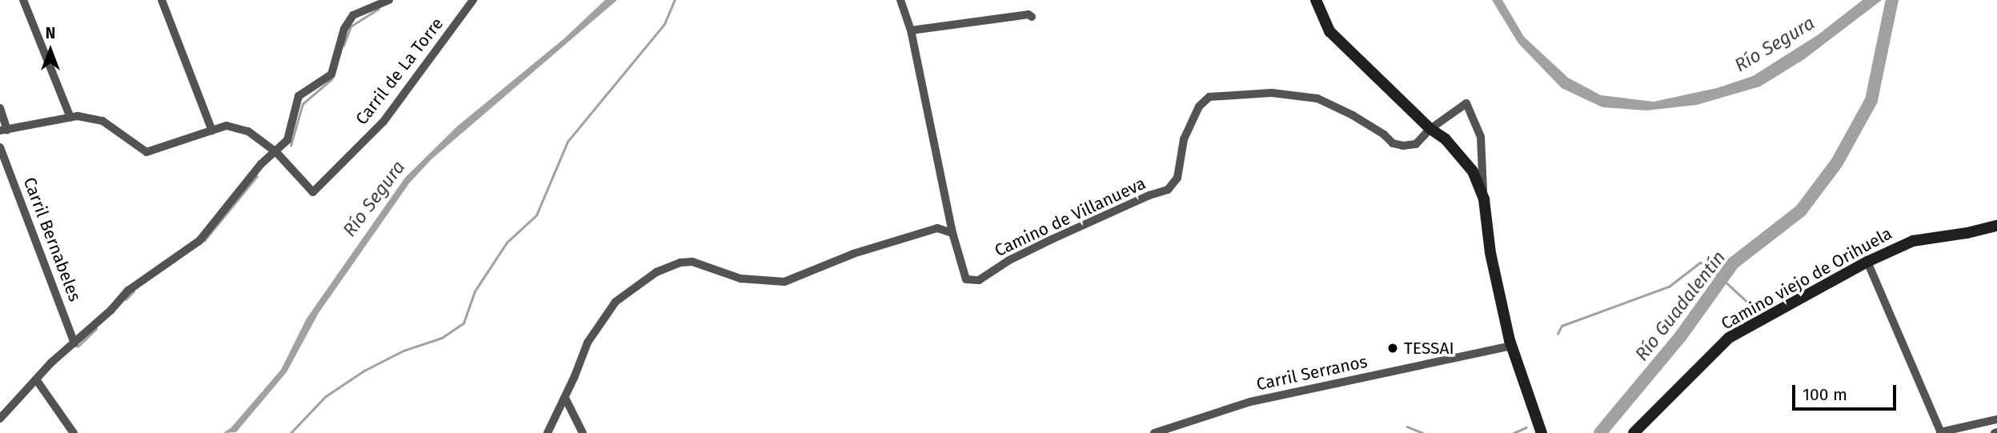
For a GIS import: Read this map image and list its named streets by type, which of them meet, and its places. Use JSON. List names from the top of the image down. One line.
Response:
{"streets":{"street":["Carril de La Torre","Camino de Villanueva","Carril Bernabeles","Camino viejo de Orihuela","Carril Serranos"]},"water":["Río Segura","Río Guadalentín"],"places":["TESSAI"],"scale_bar":"100 m","north":"top"}
